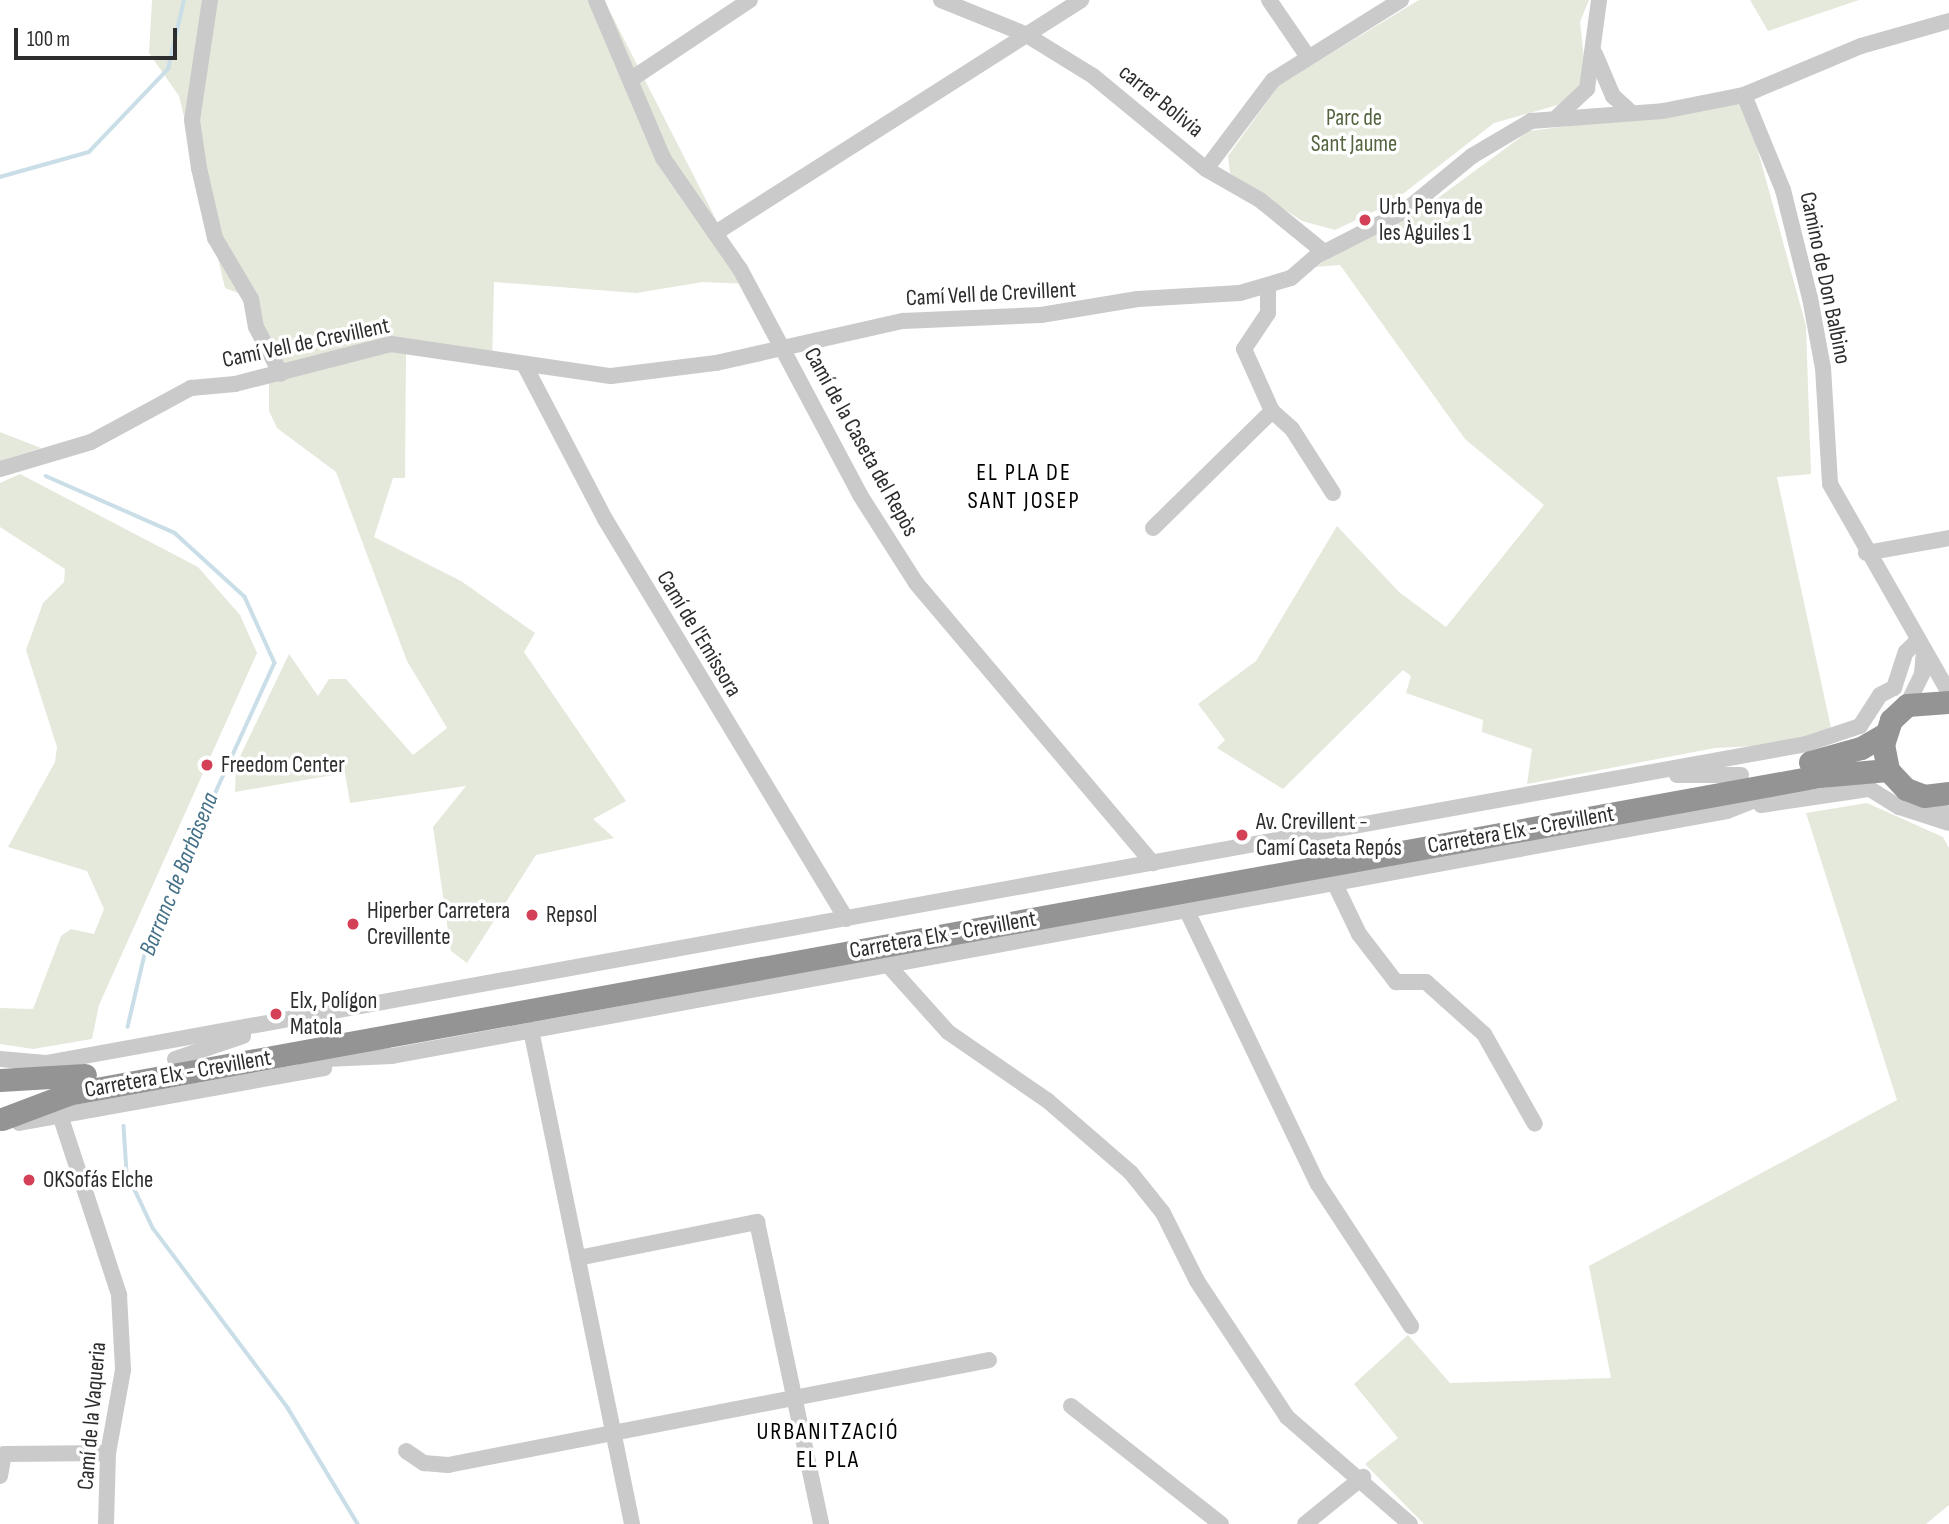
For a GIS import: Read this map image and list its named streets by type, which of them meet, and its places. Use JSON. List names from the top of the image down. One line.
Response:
{"streets":{"highway":["Carretera Elx - Crevillent"],"street":["carrer Bolivia","Camino de Don Balbino","Camí Vell de Crevillent","Camí de la Caseta del Repòs","Camí de l'Emissora","Camí de la Vaqueria"]},"crossings":[["carrer Bolivia","Camí Vell de Crevillent"],["Camino de Don Balbino","Camí Vell de Crevillent"],["Camí Vell de Crevillent","Camí de la Caseta del Repòs"],["Camí Vell de Crevillent","Camí de l'Emissora"]],"districts":["EL PLA DE SANT JOSEP","URBANITZACIÓ EL PLA"],"water":["Barranc de Barbàsena"],"parks":["Parc de Sant Jaume"],"places":["Urb. Penya de les Àguiles 1","Freedom Center","Av. Crevillent - Camí Caseta Repós","Repsol","Hiperber Carretera Crevillente","Elx, Polígon Matola","OKSofás Elche"],"scale_bar":"100 m"}
